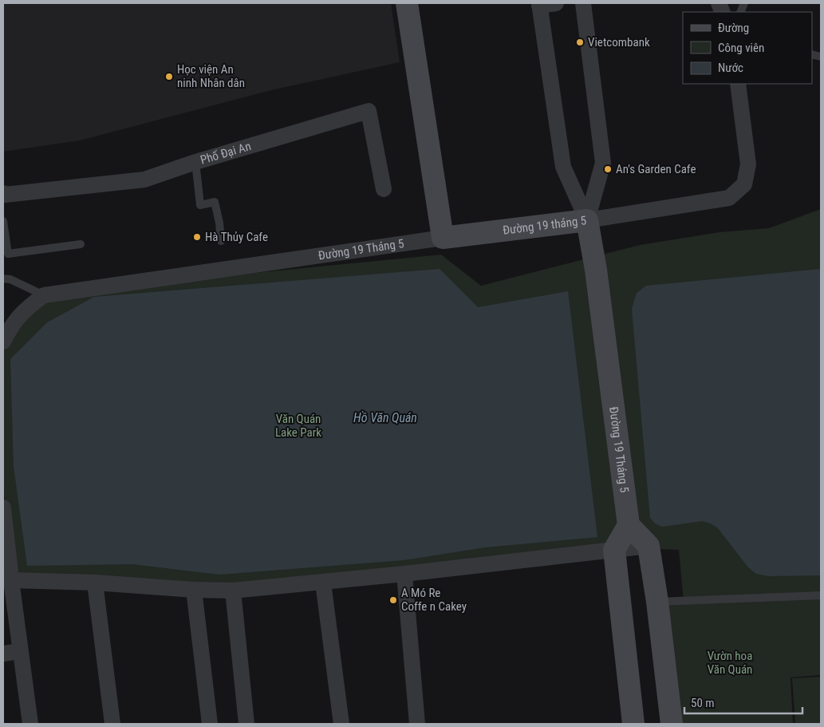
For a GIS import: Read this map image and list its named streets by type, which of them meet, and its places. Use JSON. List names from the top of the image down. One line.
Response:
{"streets":{"street":["Phố Đại An","Đường 19 tháng 5","Đường 19 Tháng 5"]},"crossings":[["Đường 19 tháng 5","Đường 19 Tháng 5"]],"water":["Hồ Văn Quán"],"parks":["Văn Quán Lake Park","Vườn hoa Văn Quán"],"places":["Vietcombank","Học viện An ninh Nhân dân","An's Garden Cafe","Hà Thủy Cafe","A Mó Re Coffe n Cakey"],"legend":["Đường","Công viên","Nước"],"scale_bar":"50 m"}
